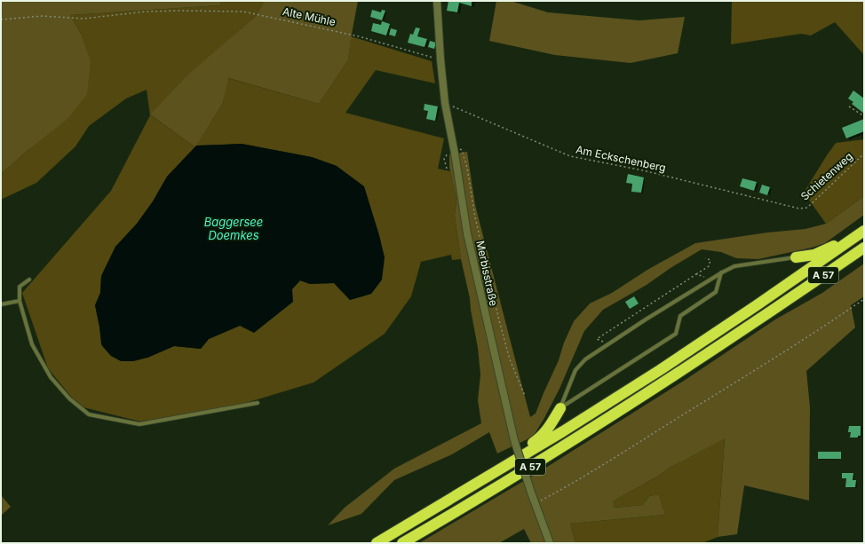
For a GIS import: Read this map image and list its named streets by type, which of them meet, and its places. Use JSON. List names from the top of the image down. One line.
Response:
{"streets":{"highway":["A 57"],"street":["Merbisstraße"],"path":["Alte Mühle","Am Eckschenberg","Schietenweg"]},"crossings":[["Alte Mühle","Merbisstraße"],["Am Eckschenberg","Schietenweg"],["Am Eckschenberg","Merbisstraße"]],"water":["Baggersee Doemkes"]}
